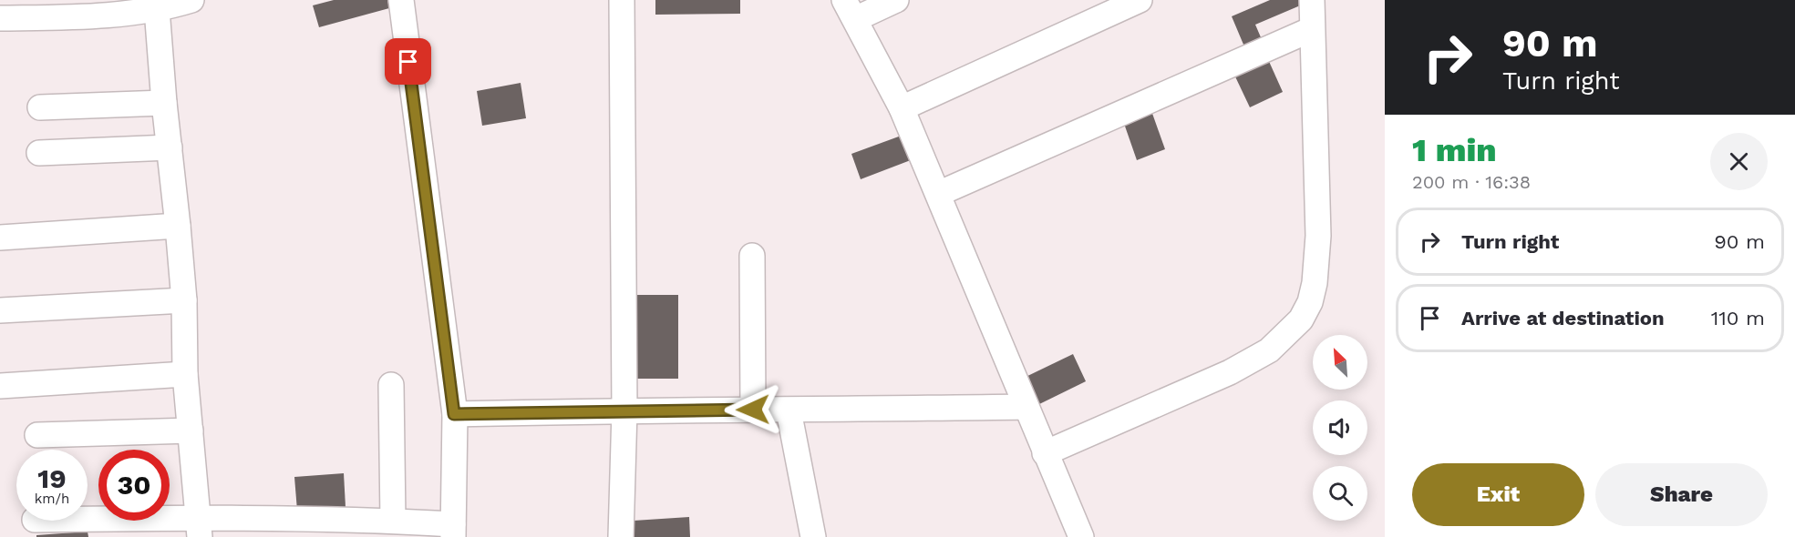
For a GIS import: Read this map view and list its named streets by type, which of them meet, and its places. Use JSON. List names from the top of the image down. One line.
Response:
{"north":"top left","page":{"turn":["90 m","Turn right"],"heading":["1 min","200 m · 16:38"],"list":[{"name":"Turn right","value":"90 m"},{"name":"Arrive at destination","value":"110 m"}],"speed":"19 km/h","limit":"30","buttons":["Exit","Share"]}}
